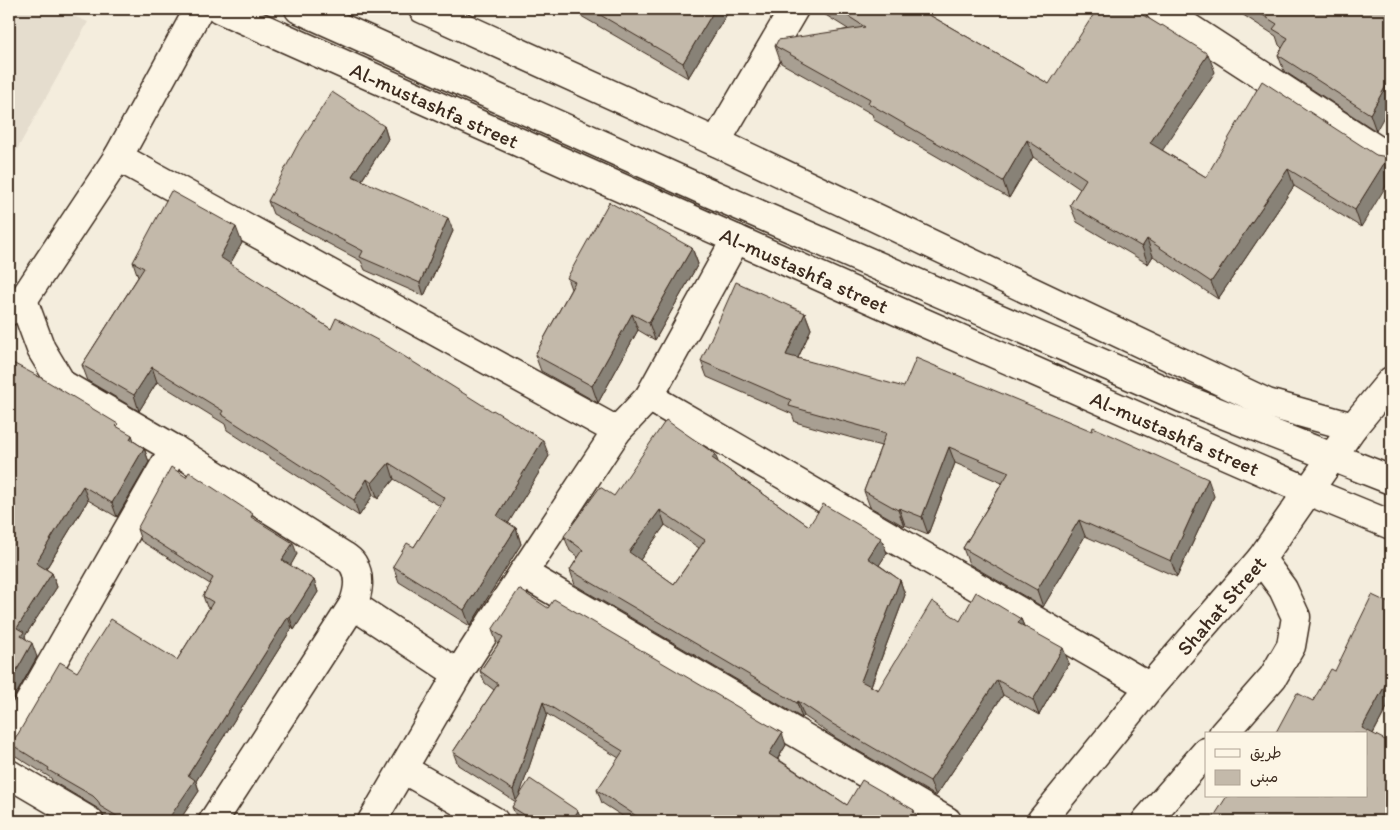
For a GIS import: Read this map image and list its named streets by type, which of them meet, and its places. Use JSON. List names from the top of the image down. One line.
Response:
{"streets":{"street":["Al-mustashfa street","Shahat Street"]},"crossings":[["Al-mustashfa street","Shahat Street"]],"legend":["طريق","مبنى"]}
